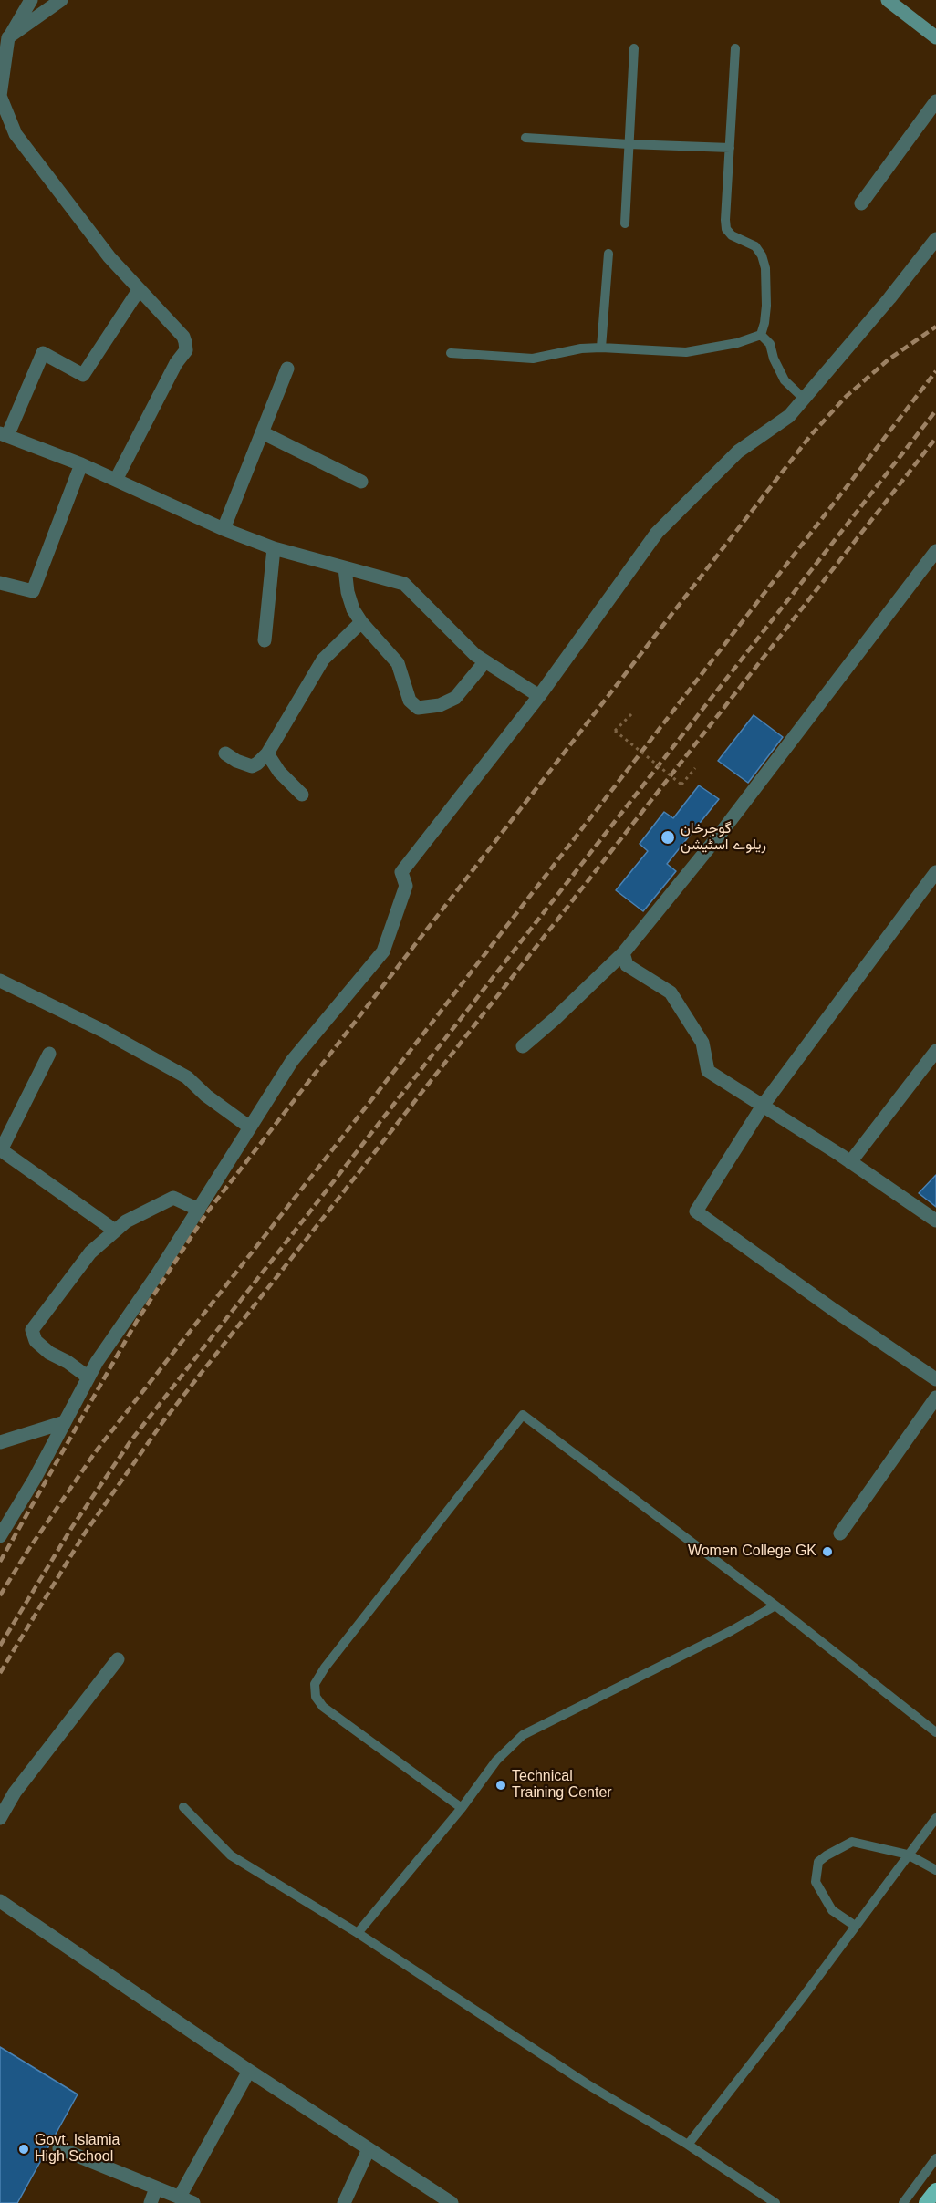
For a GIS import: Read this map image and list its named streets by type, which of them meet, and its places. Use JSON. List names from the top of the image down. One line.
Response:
{"places":["گوجرخان ریلوے اسٹیشن","Women College GK","Technical Training Center","Govt. Islamia High School"]}
